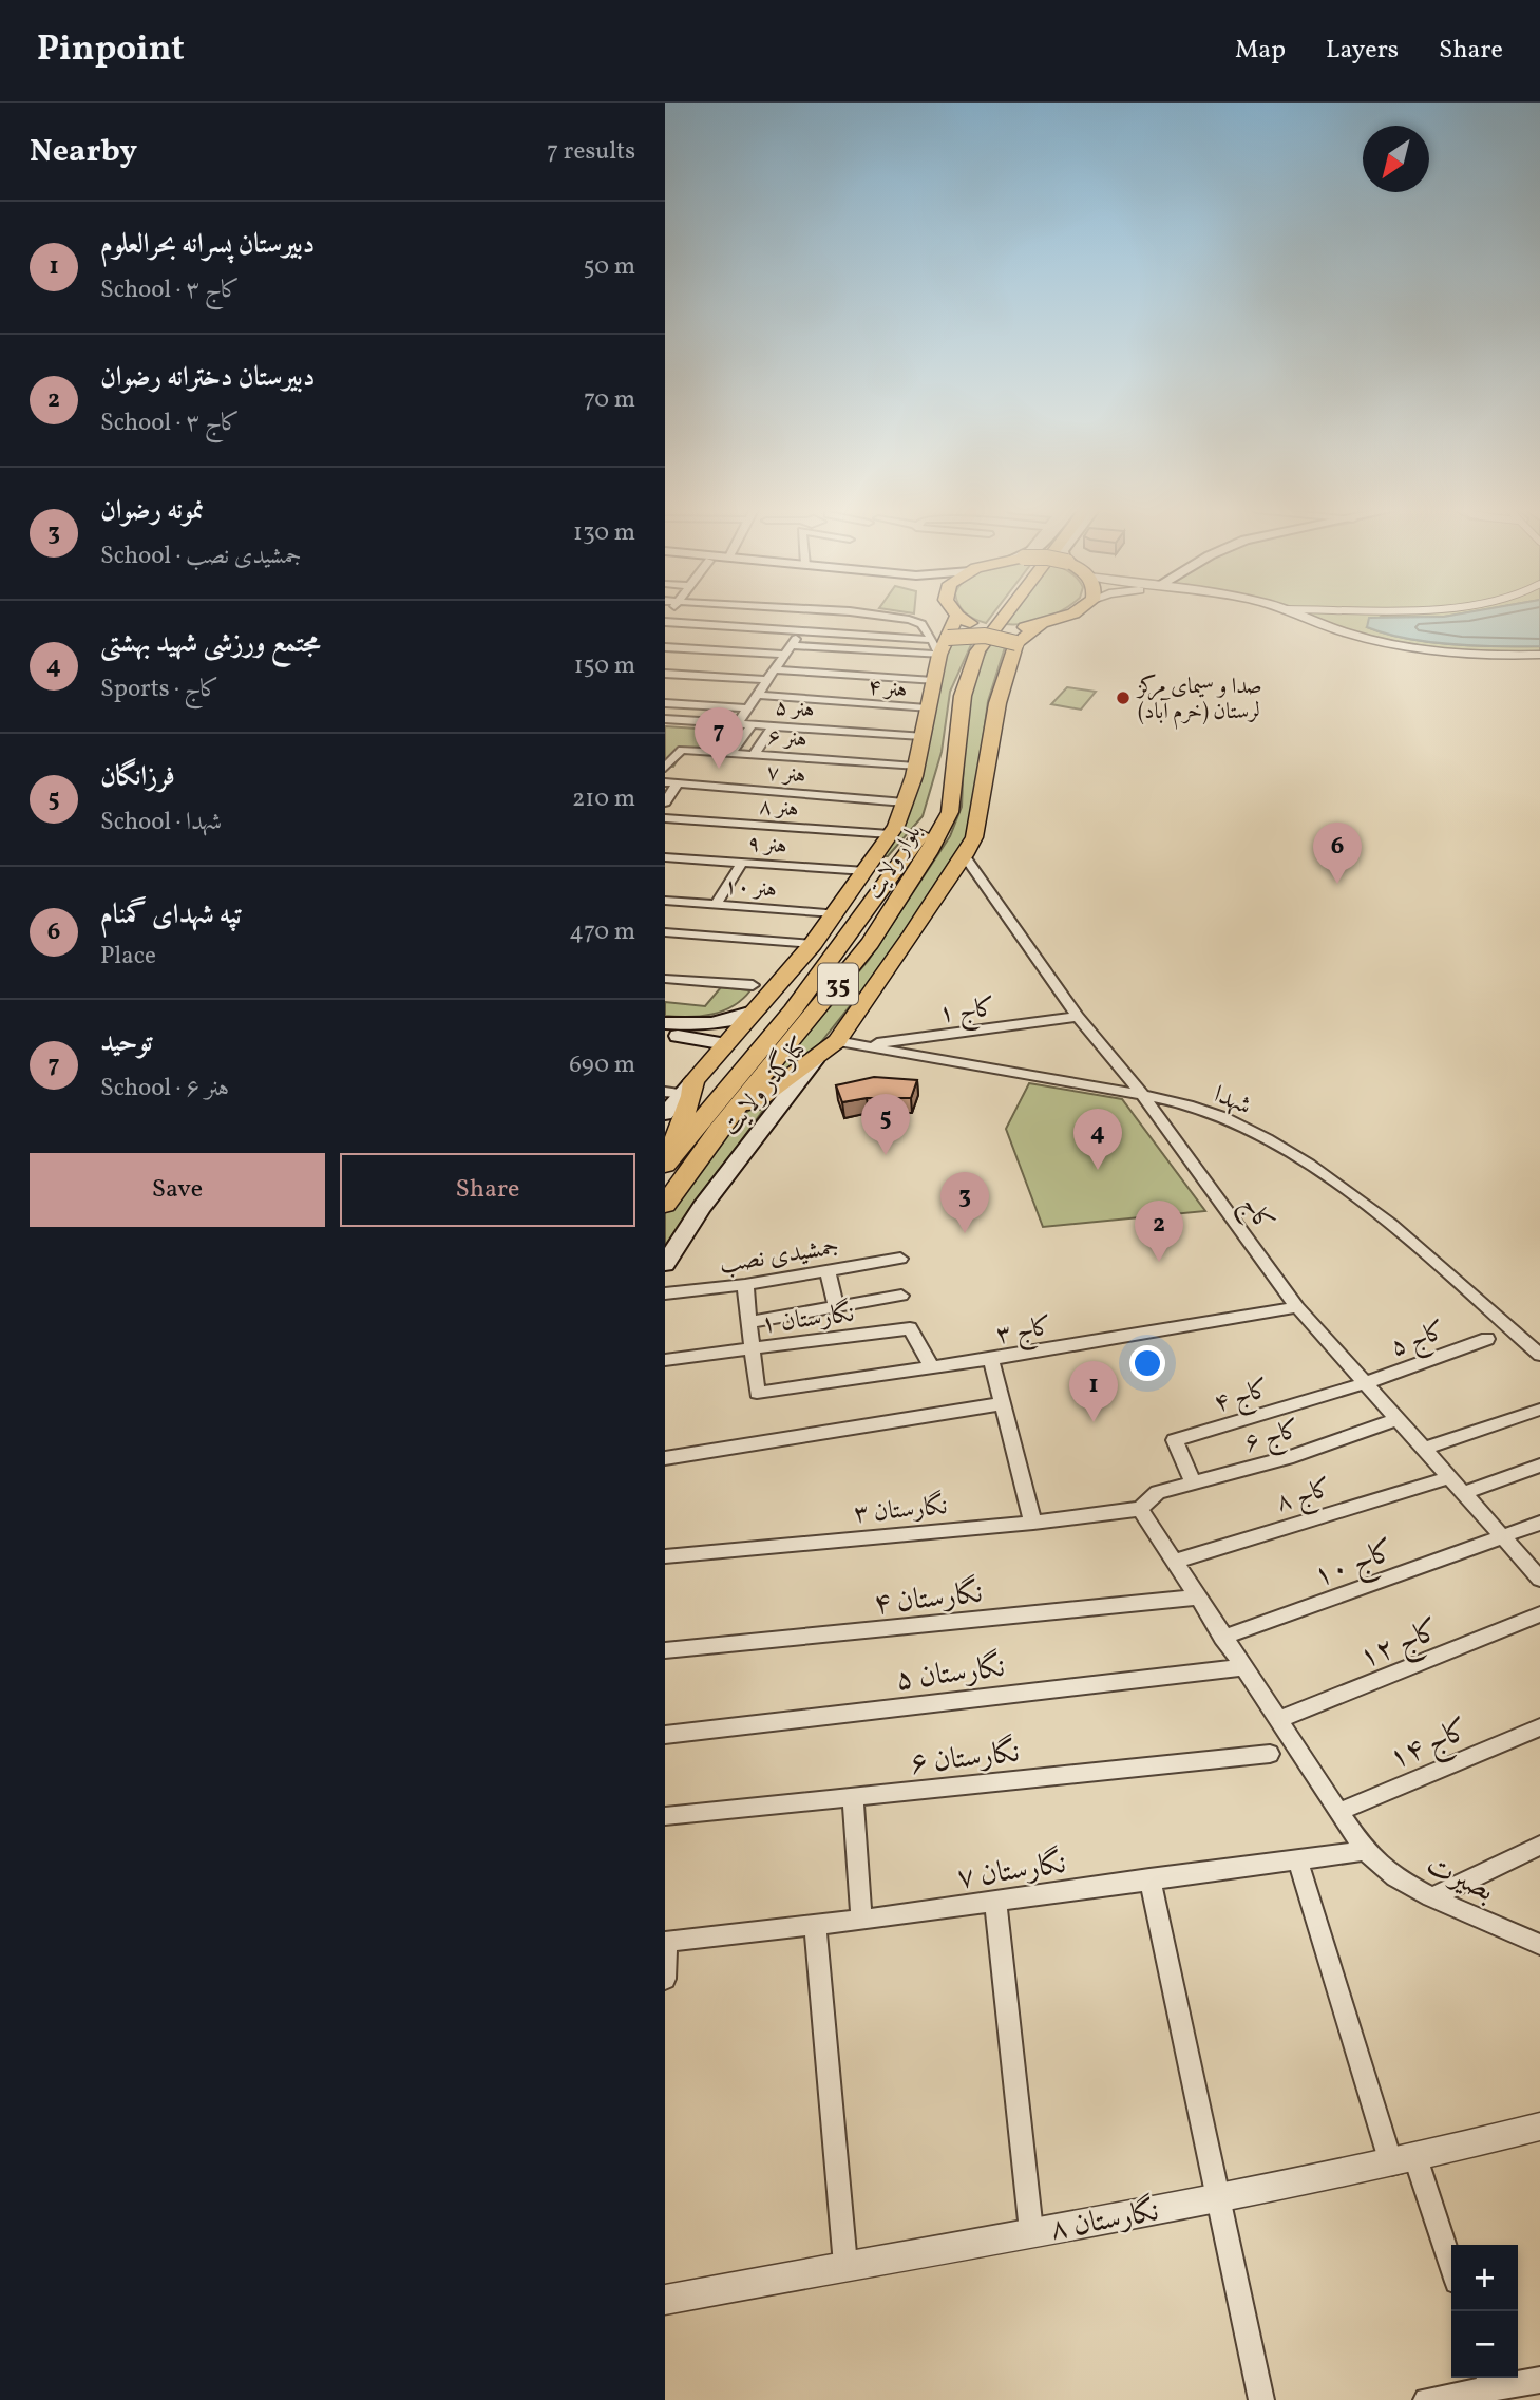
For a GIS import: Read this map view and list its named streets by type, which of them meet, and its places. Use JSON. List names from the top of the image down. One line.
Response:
{"streets":{"main road":["بلوار ولایت","35","کنارگذر ولایت"],"street":["هنر ۴","هنر ۵","هنر ۶","هنر ۷","هنر ۸","هنر ۹","هنر ۱۰","کاج ۱","شهدا","کاج","جمشیدی نصب","نگارستان ۱","کاج ۳","کاج ۵","کاج ۴","کاج ۶","کاج ۸","نگارستان ۳","کاج ۱۰","نگارستان ۴","کاج ۱۲","نگارستان ۵","کاج ۱۴","نگارستان ۶","نگارستان ۷","بصیرت","نگارستان ۸"]},"crossings":[["هنر ۴","کنارگذر ولایت"],["هنر ۵","کنارگذر ولایت"],["هنر ۶","کنارگذر ولایت"],["هنر ۷","کنارگذر ولایت"],["هنر ۸","کنارگذر ولایت"],["هنر ۹","کنارگذر ولایت"],["هنر ۱۰","کنارگذر ولایت"],["کاج ۱","شهدا"],["کاج ۱","کاج"],["کنارگذر ولایت","شهدا"],["کنارگذر ولایت","کاج"],["شهدا","کاج"],["کاج","کاج ۳"],["کاج","کاج ۵"],["کاج","کاج ۴"],["کاج","کاج ۶"],["کاج","کاج ۸"],["کاج","کاج ۱۰"],["نگارستان ۱","کاج ۳"],["کاج ۵","کاج ۴"],["کاج ۴","کاج ۶"],["کاج ۶","نگارستان ۳"],["کاج ۶","بصیرت"],["کاج ۸","بصیرت"],["نگارستان ۳","بصیرت"],["کاج ۱۰","بصیرت"],["نگارستان ۴","بصیرت"],["کاج ۱۲","بصیرت"],["نگارستان ۵","بصیرت"],["کاج ۱۴","بصیرت"],["نگارستان ۷","بصیرت"]],"places":["صدا و سیمای مرکز لرستان (خرم آباد)"],"north":"bottom left","page":{"header":"Pinpoint","nav":["Map","Layers","Share"],"heading":["Nearby","7 results"],"list":[{"mark":"1","name":"دبیرستان پسرانه بحرالعلوم","note":"School · کاج ۳","value":"50 m"},{"mark":"2","name":"دبیرستان دخترانه رضوان","note":"School · کاج ۳","value":"70 m"},{"mark":"3","name":"نمونه رضوان","note":"School · جمشیدی نصب","value":"130 m"},{"mark":"4","name":"مجتمع ورزشی شهید بهشتی","note":"Sports · کاج","value":"150 m"},{"mark":"5","name":"فرزانگان","note":"School · شهدا","value":"210 m"},{"mark":"6","name":"تپه شهدای گمنام","note":"Place","value":"470 m"},{"mark":"7","name":"توحید","note":"School · هنر ۶","value":"690 m"}],"pins":["7","6","5","4","3","2","1"],"buttons":["Save","Share"],"map_buttons":["+","−"]}}
